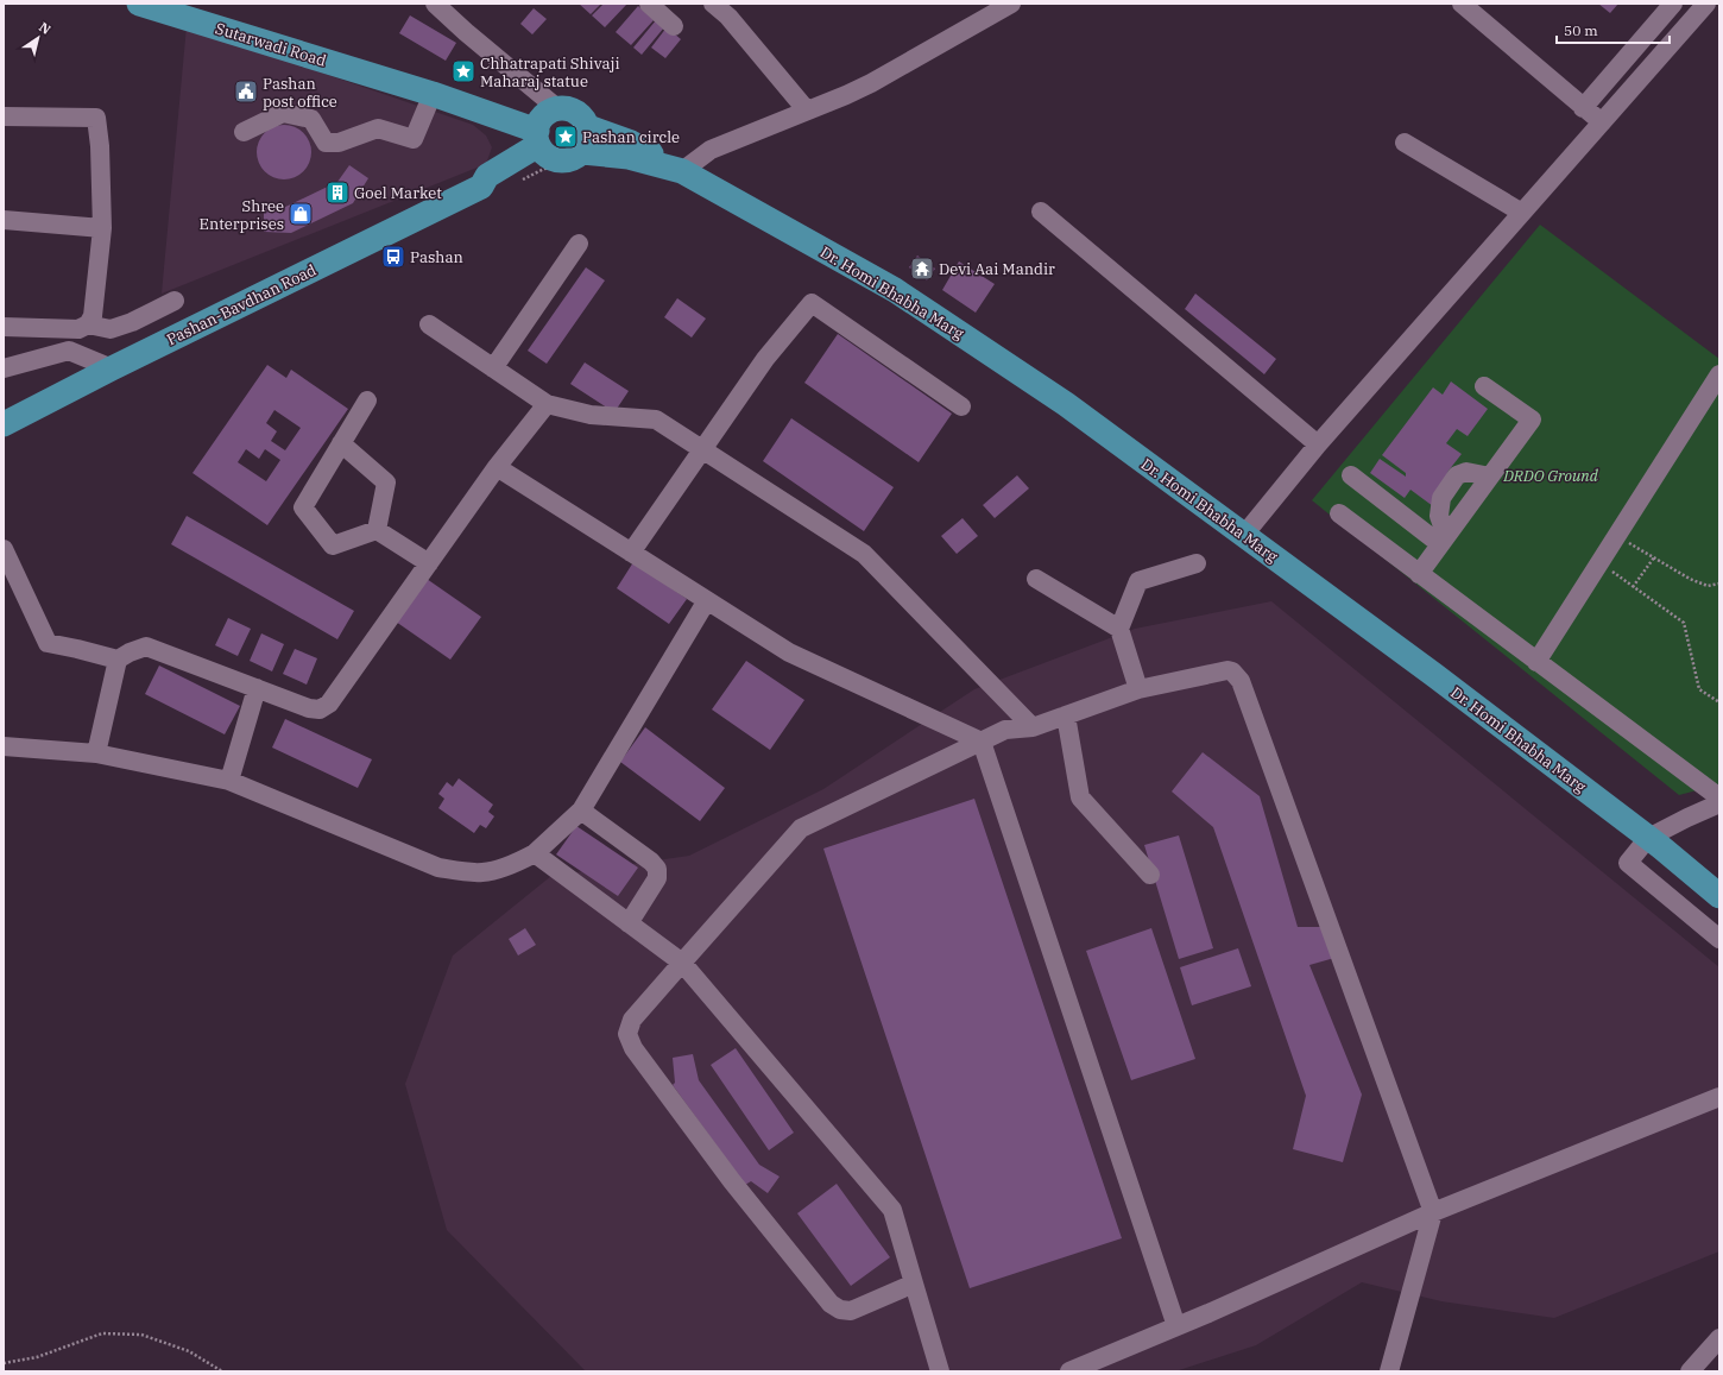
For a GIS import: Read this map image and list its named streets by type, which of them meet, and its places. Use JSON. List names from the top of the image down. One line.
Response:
{"streets":{"main road":["Sutarwadi Road","Dr. Homi Bhabha Marg","Pashan-Bavdhan Road"]},"crossings":[["Sutarwadi Road","Dr. Homi Bhabha Marg"],["Sutarwadi Road","Pashan-Bavdhan Road"],["Dr. Homi Bhabha Marg","Pashan-Bavdhan Road"]],"parks":["DRDO Ground"],"places":{"place":["Chhatrapati Shivaji Maharaj statue","Pashan circle"],"public building":["Pashan post office"],"building":["Goel Market"],"shop":["Shree Enterprises"],"bus stop":["Pashan"],"temple":["Devi Aai Mandir"]},"scale_bar":"50 m","north":"top right"}
